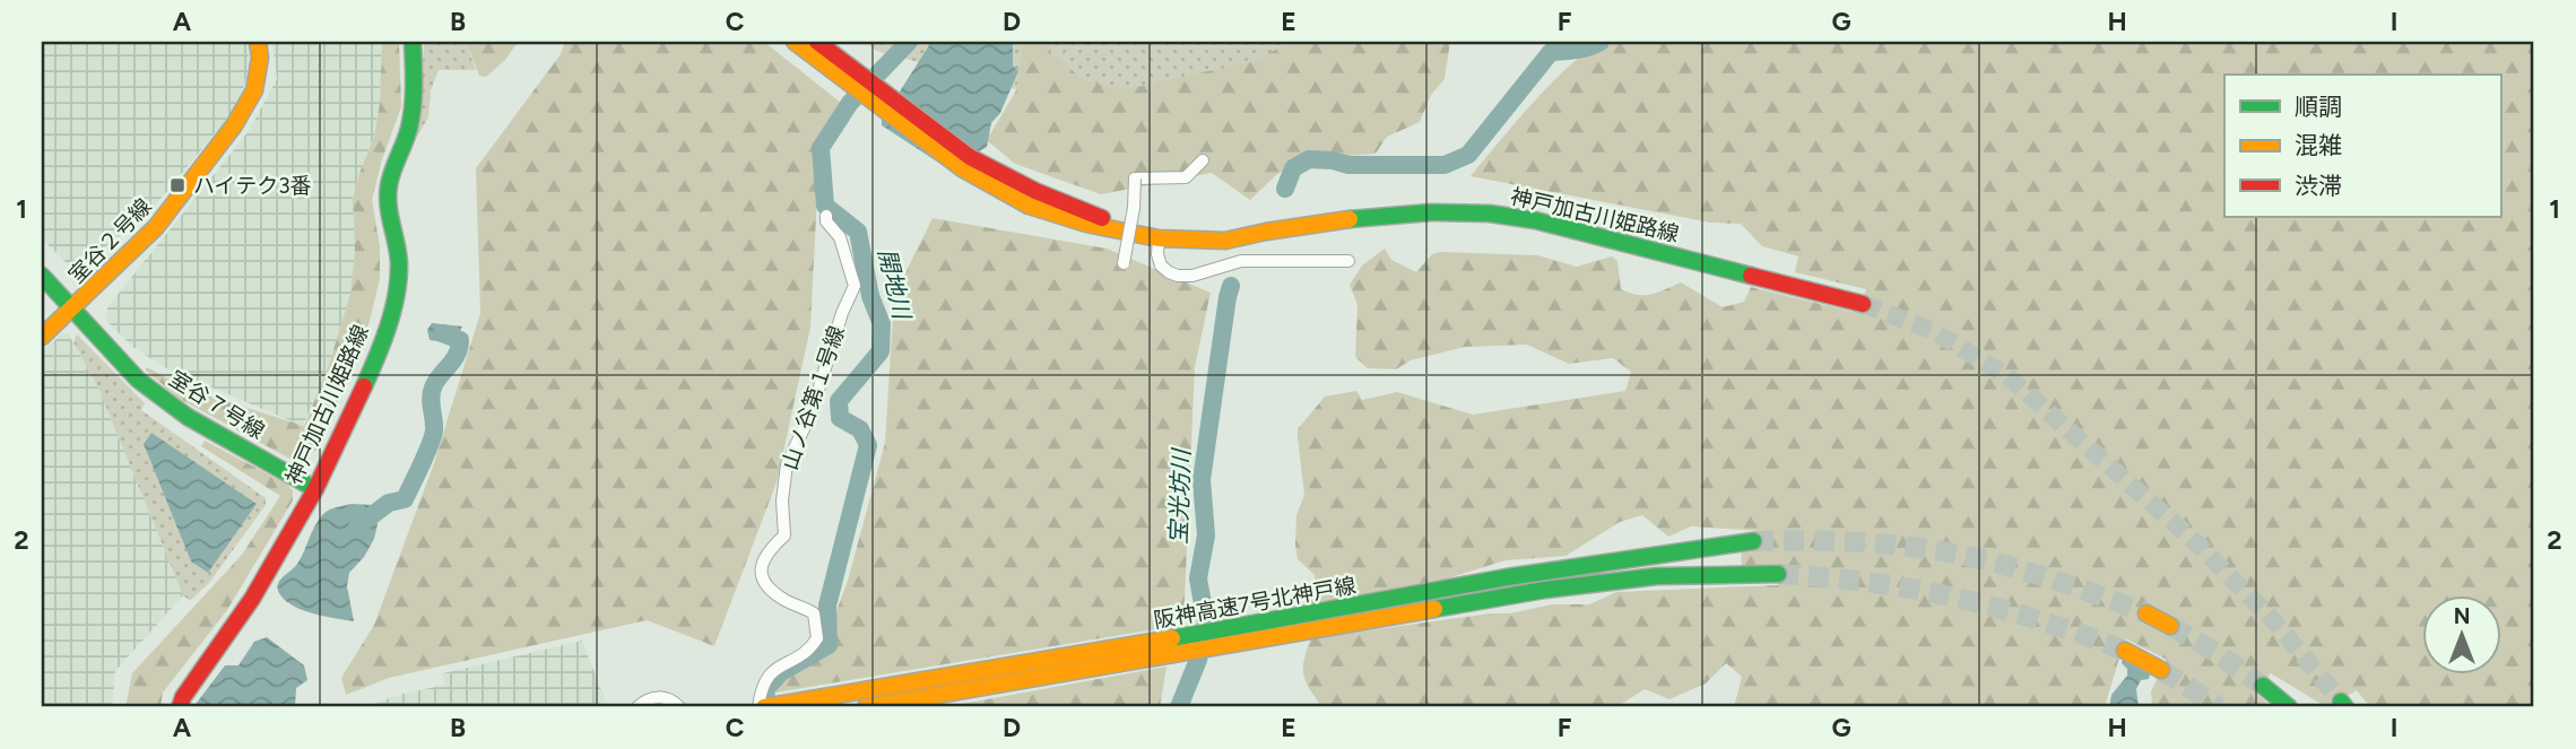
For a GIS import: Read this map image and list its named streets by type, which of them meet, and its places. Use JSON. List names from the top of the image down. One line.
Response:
{"streets":{"main road":["神戸加古川姫路線","室谷２号線","室谷７号線","阪神高速7号北神戸線"],"street":["山ノ谷第１号線"]},"crossings":[["神戸加古川姫路線","室谷７号線"],["室谷２号線","室谷７号線"],["山ノ谷第１号線","阪神高速7号北神戸線"]],"water":["開地川","宝光坊川"],"places":{"transit":["ハイテク3番"]},"legend":["順調","混雑","渋滞"],"north":"top","grid":{"columns":["A","B","C","D","E","F","G","H","I"],"rows":["1","2"]}}
